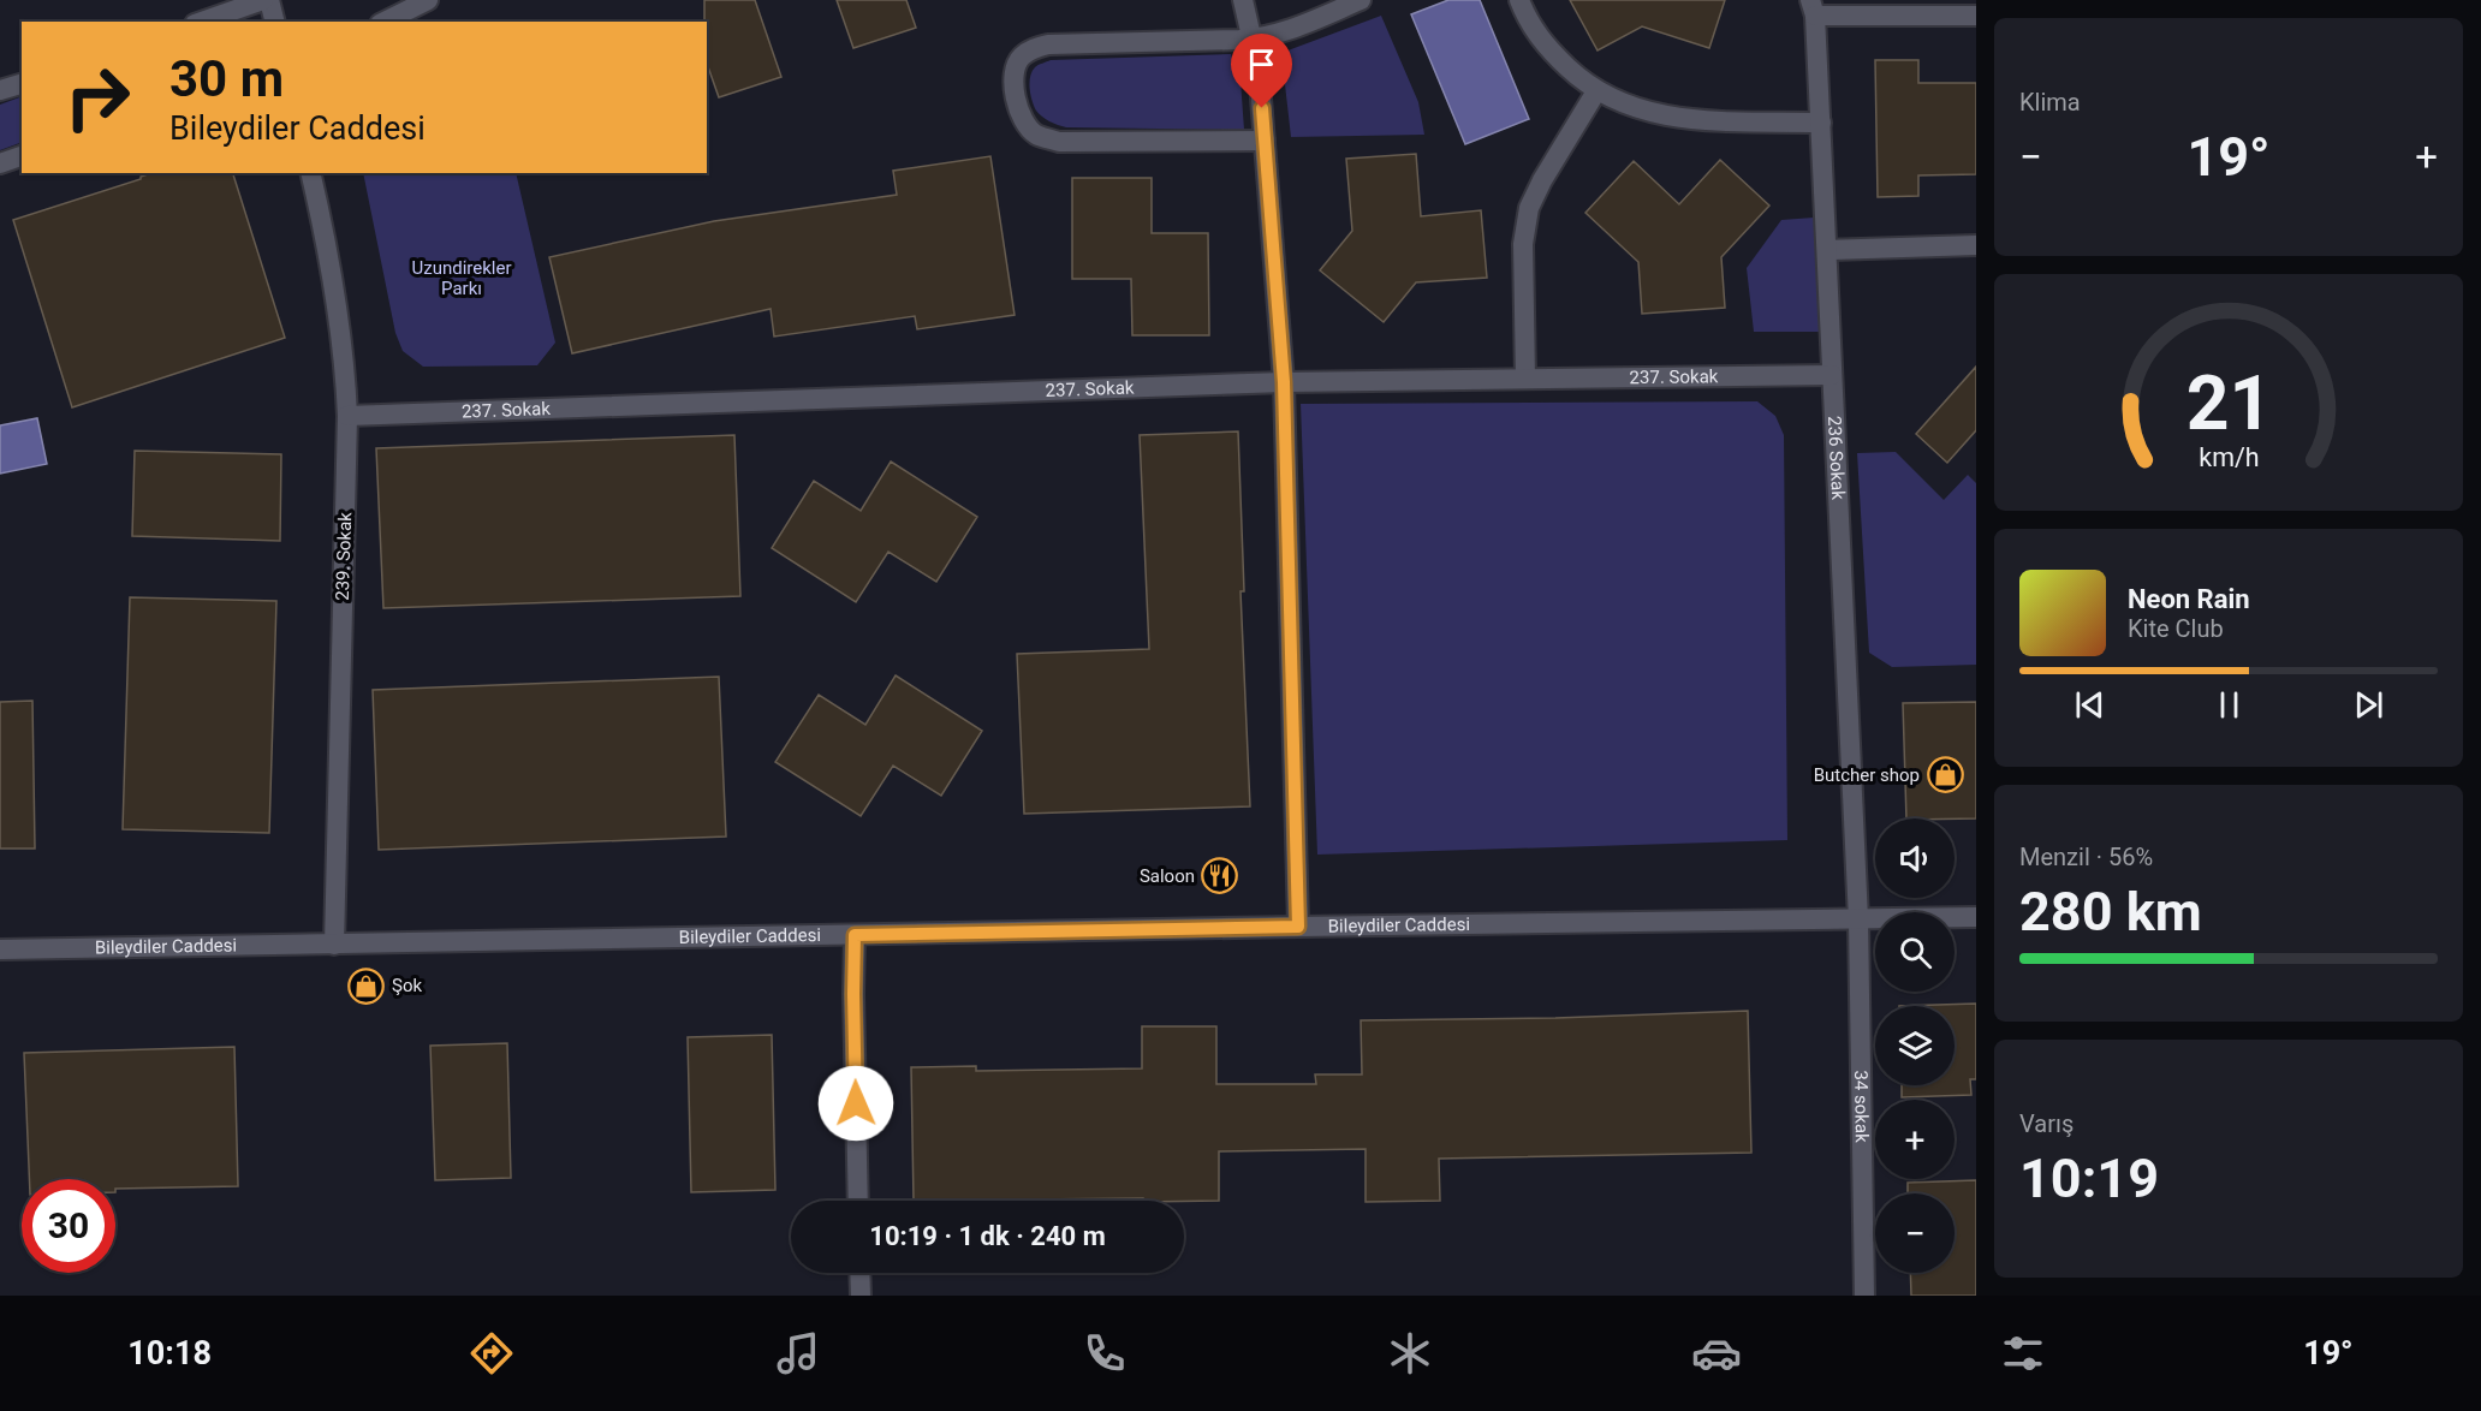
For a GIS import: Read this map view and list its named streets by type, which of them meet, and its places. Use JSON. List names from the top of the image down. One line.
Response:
{"streets":{"street":["237. Sokak","236 Sokak","239. Sokak","Bileydiler Caddesi","34 sokak"]},"crossings":[["237. Sokak","236 Sokak"],["237. Sokak","239. Sokak"],["236 Sokak","Bileydiler Caddesi"],["236 Sokak","34 sokak"],["239. Sokak","Bileydiler Caddesi"],["Bileydiler Caddesi","34 sokak"]],"parks":["Uzundirekler Parkı"],"places":{"shop":["Butcher shop","Şok"],"restaurant":["Saloon"]},"page":{"tile":["Klima",["Menzil · 56%","280 km"],["Varış","10:19"]],"turn":["30 m","Bileydiler Caddesi"],"heat":["−","19°","+"],"song":["Neon Rain","Kite Club"],"map_buttons":["+","−"],"limit":"30","trip":"10:19 · 1 dk · 240 m","tabs":["10:18","19°"],"gauge":["21","km/h"]}}
